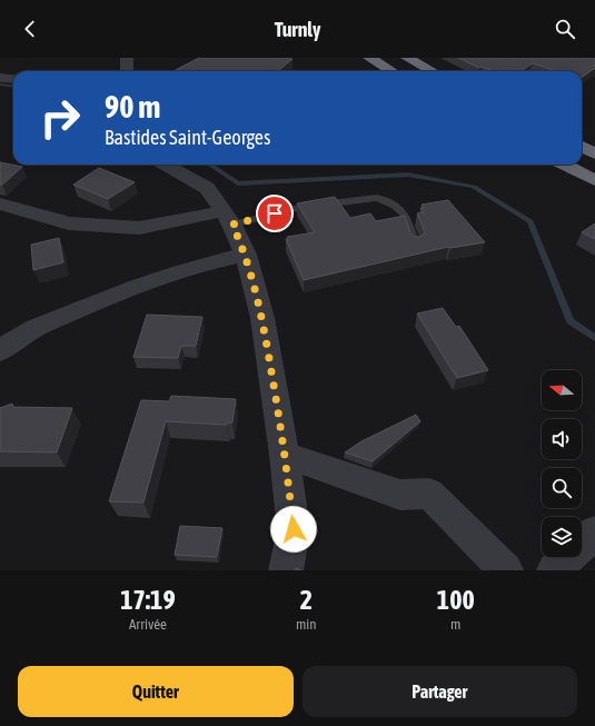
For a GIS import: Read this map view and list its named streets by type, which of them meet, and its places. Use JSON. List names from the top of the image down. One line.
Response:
{"north":"left","page":{"header":"Turnly","turn":["90 m","Bastides Saint-Georges"],"eta":["17:19","Arrivée","2","min","100","m"],"buttons":["Quitter","Partager"]}}
